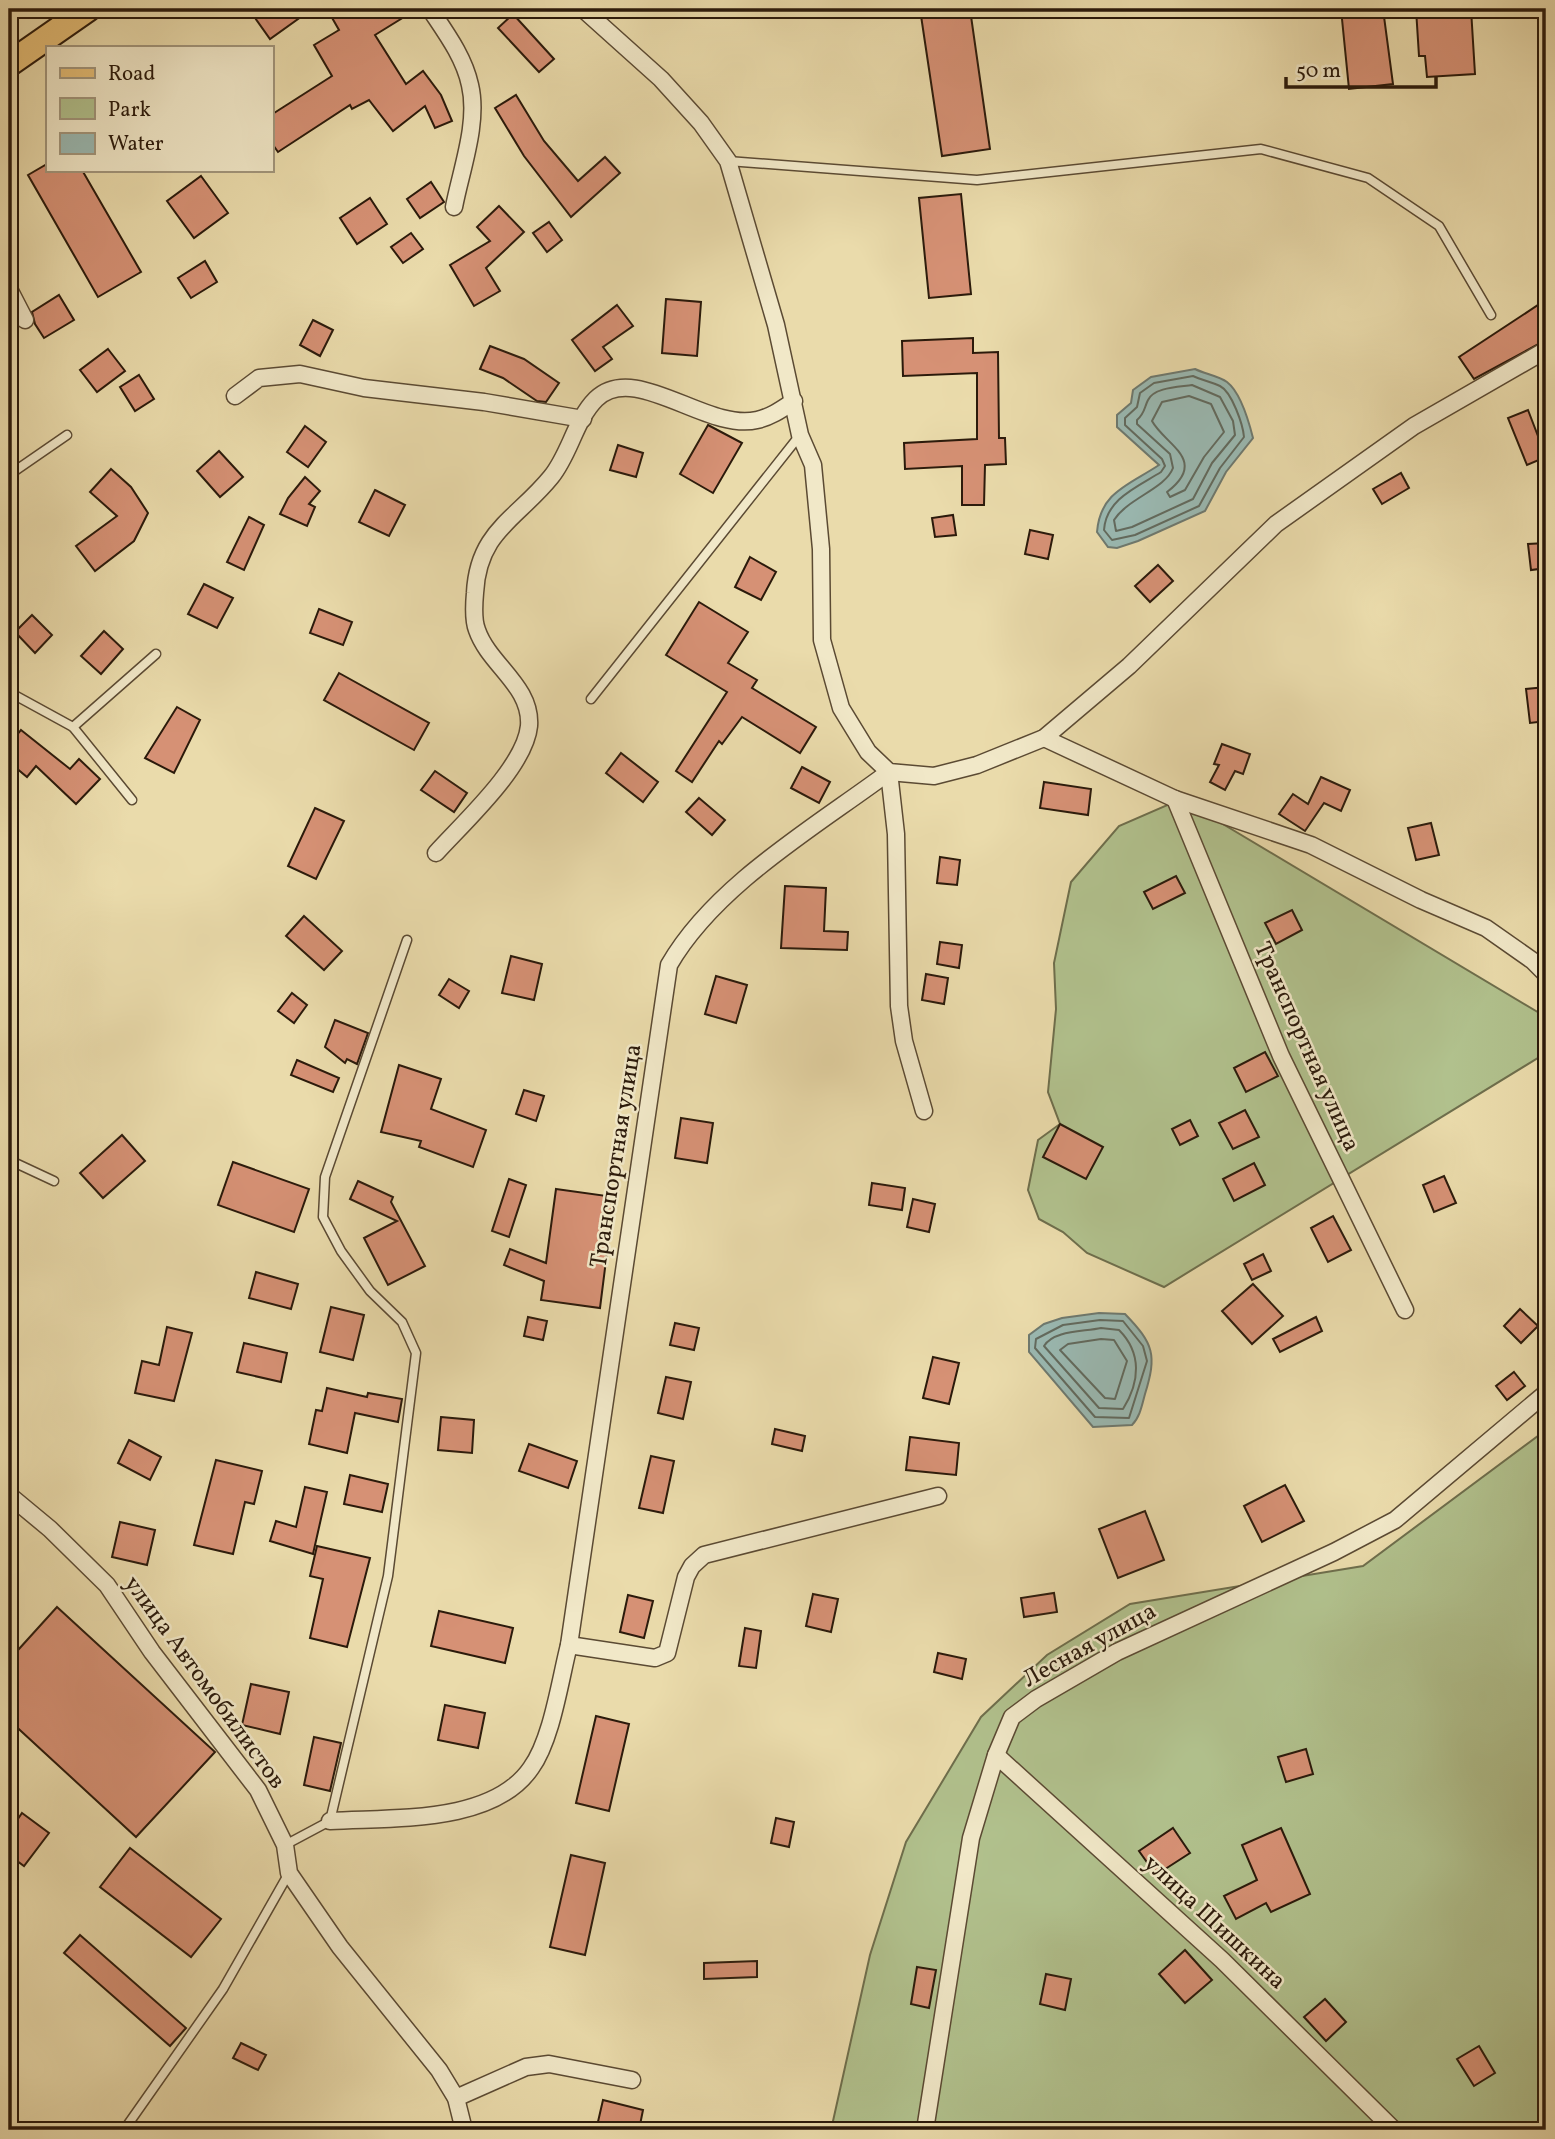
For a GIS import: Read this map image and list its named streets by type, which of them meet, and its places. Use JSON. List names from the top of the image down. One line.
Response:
{"streets":{"street":["Транспортная улица","Лесная улица","улица Автомобилистов","улица Шишкина"]},"crossings":[["Лесная улица","улица Шишкина"]],"legend":["Road","Park","Water"],"scale_bar":"50 m"}
